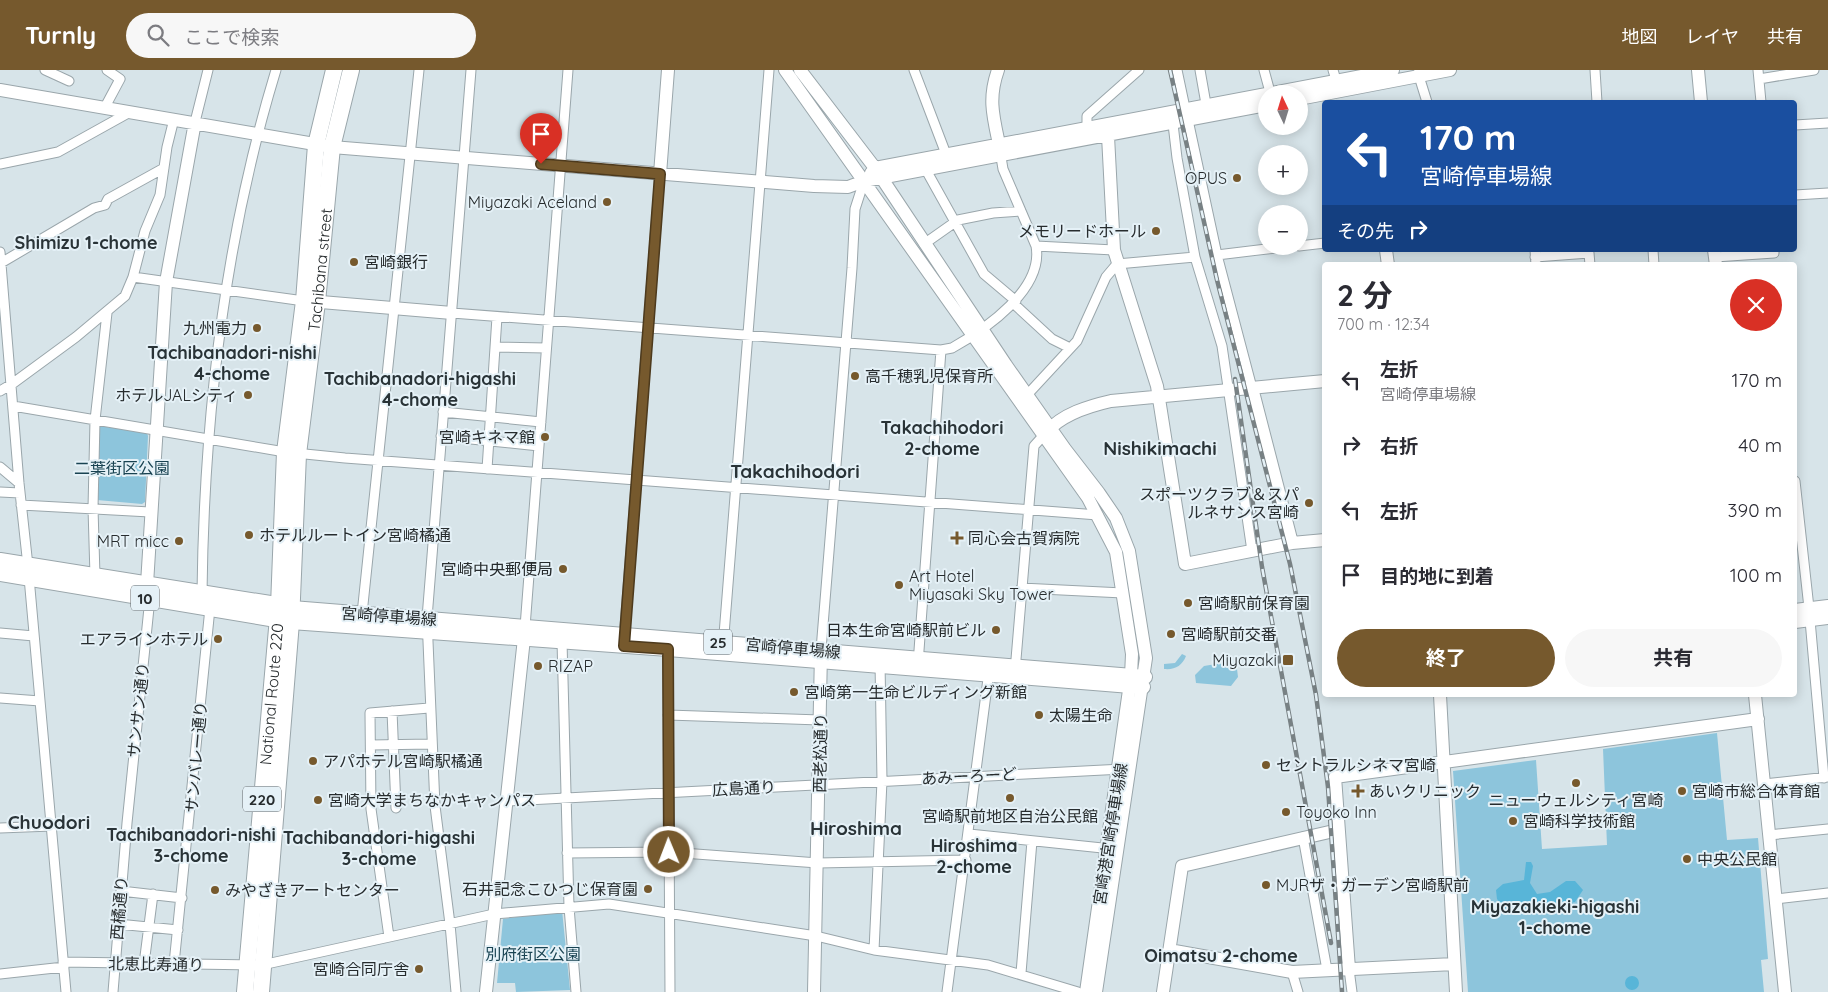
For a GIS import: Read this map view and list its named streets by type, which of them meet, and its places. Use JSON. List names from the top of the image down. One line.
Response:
{"streets":{"highway":["Tachibana street","10","National Route 220","220"],"main road":["宮崎停車場線","25"],"street":["サンサン通り","西老松通り","サンバレー通り","あみーろーど","広島通り","宮崎港宮崎停車場線","西橘通り","北恵比寿通り"]},"crossings":[["Tachibana street","10"],["Tachibana street","宮崎停車場線"],["Tachibana street","National Route 220"],["10","宮崎停車場線"],["10","National Route 220"],["10","サンサン通り"],["10","サンバレー通り"],["宮崎停車場線","National Route 220"],["宮崎停車場線","西老松通り"],["宮崎停車場線","宮崎港宮崎停車場線"],["National Route 220","北恵比寿通り"],["サンサン通り","西橘通り"],["西老松通り","あみーろーど"],["西老松通り","広島通り"],["西老松通り","北恵比寿通り"],["サンバレー通り","北恵比寿通り"],["あみーろーど","広島通り"],["あみーろーど","宮崎港宮崎停車場線"],["西橘通り","北恵比寿通り"]],"districts":["Shimizu 1-chome","Tachibanadori-nishi 4-chome","Tachibanadori-higashi 4-chome","Takachihodori 2-chome","Nishikimachi","Takachihodori","Chuodori","Hiroshima","Tachibanadori-nishi 3-chome","Tachibanadori-higashi 3-chome","Hiroshima 2-chome","Miyazakieki-higashi 1-chome","Oimatsu 2-chome"],"parks":["二葉街区公園","別府街区公園"],"places":{"other":["OPUS","Miyazaki Aceland","メモリードホール","宮崎銀行","九州電力","高千穂乳児保育所","ホテルJALシティ","宮崎キネマ館","スポーツクラブ＆スパ ルネサンス宮崎","ホテルルートイン宮崎橘通","MRT micc","宮崎中央郵便局","Art Hotel Miyasaki Sky Tower","宮崎駅前保育園","日本生命宮崎駅前ビル","宮崎駅前交番","エアラインホテル","RIZAP","宮崎第一生命ビルディング新館","太陽生命","アパホテル宮崎駅橘通","セントラルシネマ宮崎","ニューウェルシティ宮崎","宮崎市総合体育館","宮崎駅前地区自治公民館","宮崎大学まちなかキャンパス","Toyoko Inn","宮崎科学技術館","中央公民館","MJRザ・ガーデン宮崎駅前","石井記念こひつじ保育園","みやざきアートセンター","宮崎合同庁舎"],"health":["同心会古賀病院","あいクリニック"],"transit":["Miyazaki"]},"north":"top","page":{"header":"Turnly","search":"ここで検索","nav":["地図","レイヤ","共有"],"map_buttons":["+","−"],"turn":["170 m","宮崎停車場線"],"then":"その先","heading":["2 分","700 m · 12:34"],"list":[{"name":"左折","note":"宮崎停車場線","value":"170 m"},{"name":"右折","value":"40 m"},{"name":"左折","value":"390 m"},{"name":"目的地に到着","value":"100 m"}],"buttons":["終了","共有"]}}
